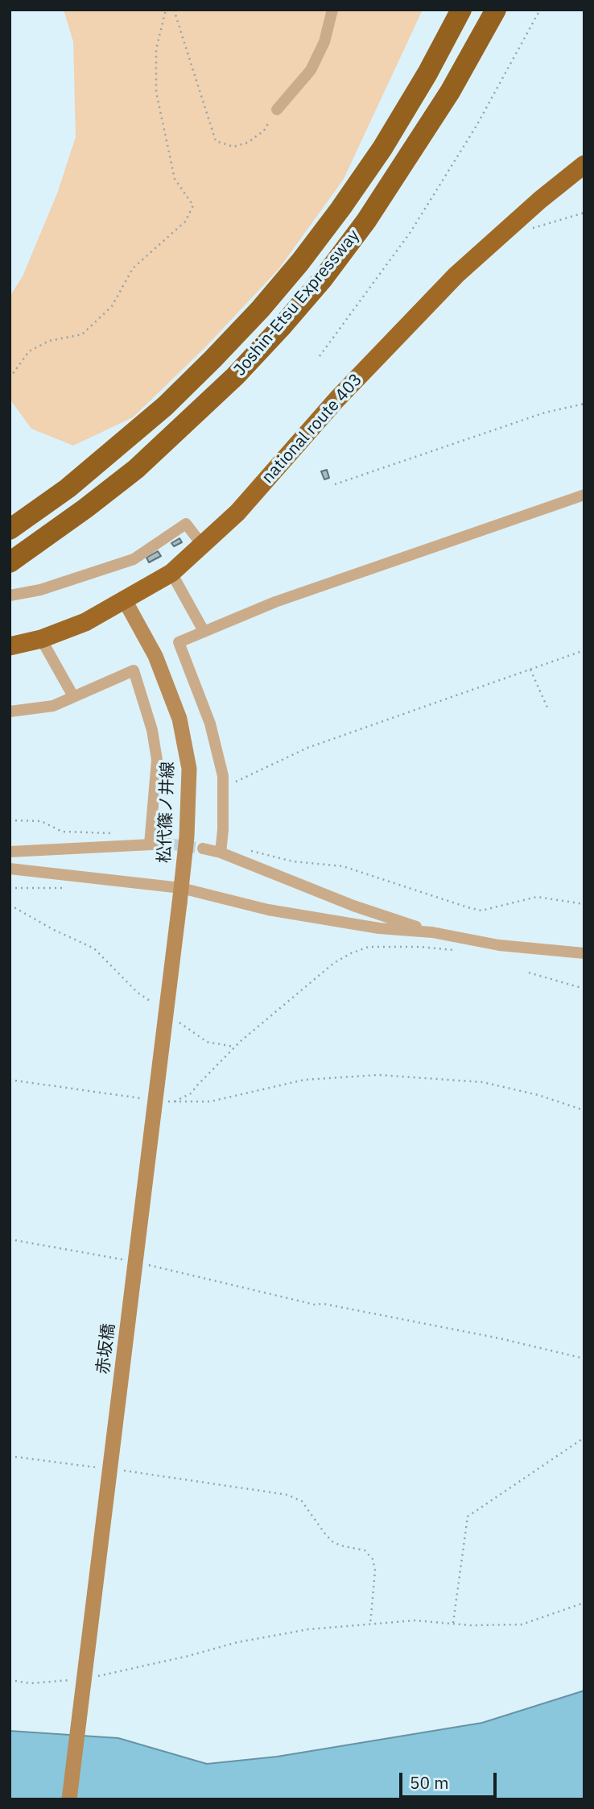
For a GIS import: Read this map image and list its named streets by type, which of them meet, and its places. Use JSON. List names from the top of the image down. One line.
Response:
{"streets":{"highway":["Joshin-Etsu Expressway","national route 403"],"main road":["松代篠ノ井線","赤坂橋"]},"crossings":[["national route 403","松代篠ノ井線"],["松代篠ノ井線","赤坂橋"]],"scale_bar":"50 m"}
